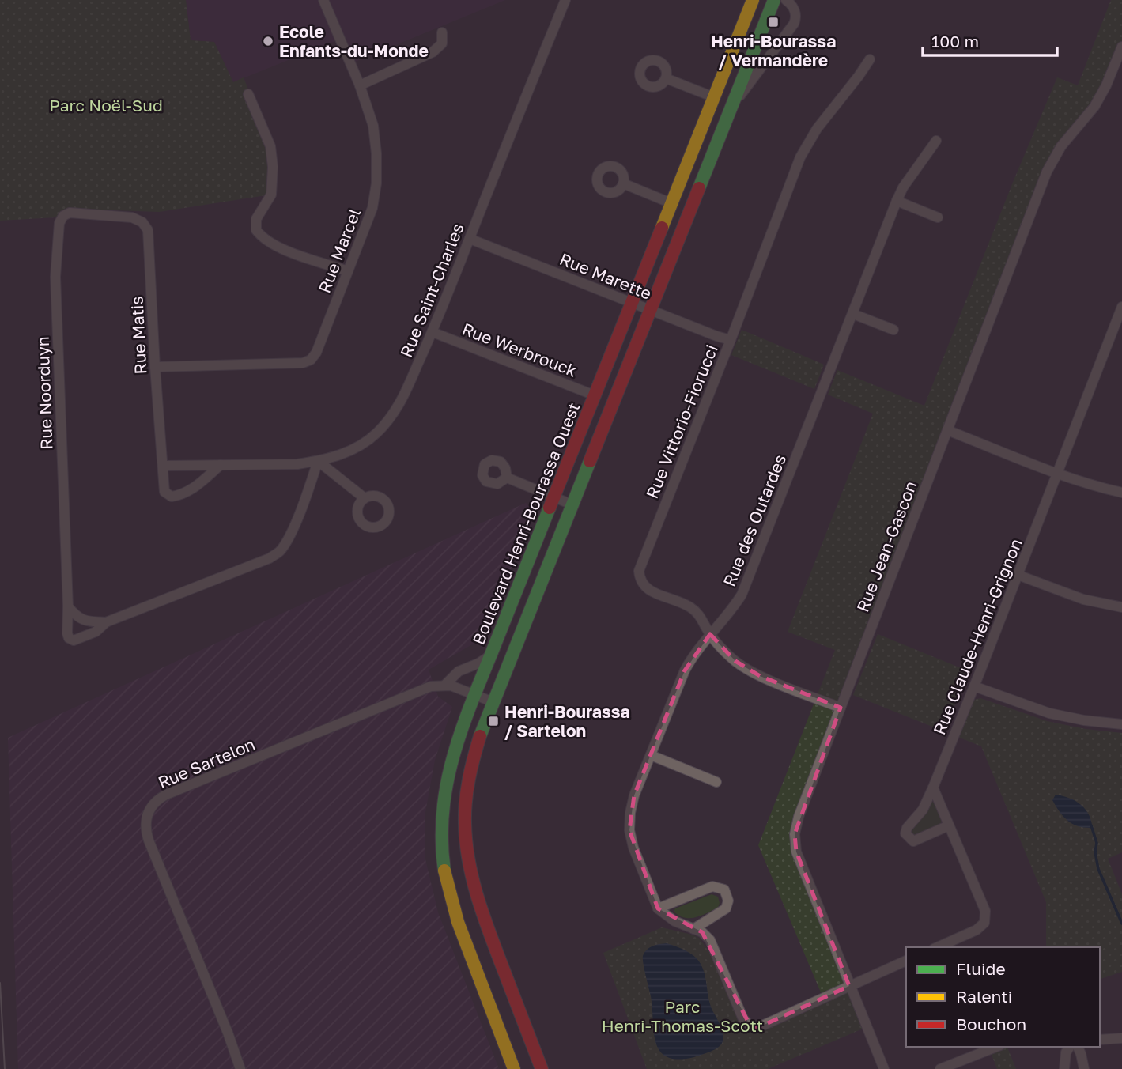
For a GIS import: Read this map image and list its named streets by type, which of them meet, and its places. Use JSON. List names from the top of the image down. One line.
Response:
{"streets":{"main road":["Boulevard Henri-Bourassa Ouest"],"street":["Rue Marcel","Rue Marette","Rue Saint-Charles","Rue Matis","Rue Werbrouck","Rue Noorduyn","Rue Vittorio-Fiorucci","Rue des Outardes","Rue Jean-Gascon","Rue Claude-Henri-Grignon","Rue Sartelon"]},"crossings":[["Rue Marcel","Rue Matis"],["Rue Marette","Rue Saint-Charles"],["Rue Marette","Rue Vittorio-Fiorucci"],["Rue Marette","Boulevard Henri-Bourassa Ouest"],["Rue Saint-Charles","Rue Matis"],["Rue Saint-Charles","Rue Werbrouck"],["Rue Saint-Charles","Rue Noorduyn"],["Rue Matis","Rue Noorduyn"],["Rue Werbrouck","Boulevard Henri-Bourassa Ouest"],["Rue Vittorio-Fiorucci","Rue des Outardes"],["Rue Vittorio-Fiorucci","Rue Jean-Gascon"],["Boulevard Henri-Bourassa Ouest","Rue Sartelon"]],"parks":["Parc Noël-Sud","Parc Henri-Thomas-Scott"],"places":{"transit":["Henri-Bourassa / Vermandère","Henri-Bourassa / Sartelon"],"other":["Ecole Enfants-du-Monde"]},"legend":["Fluide","Ralenti","Bouchon"],"scale_bar":"100 m"}
